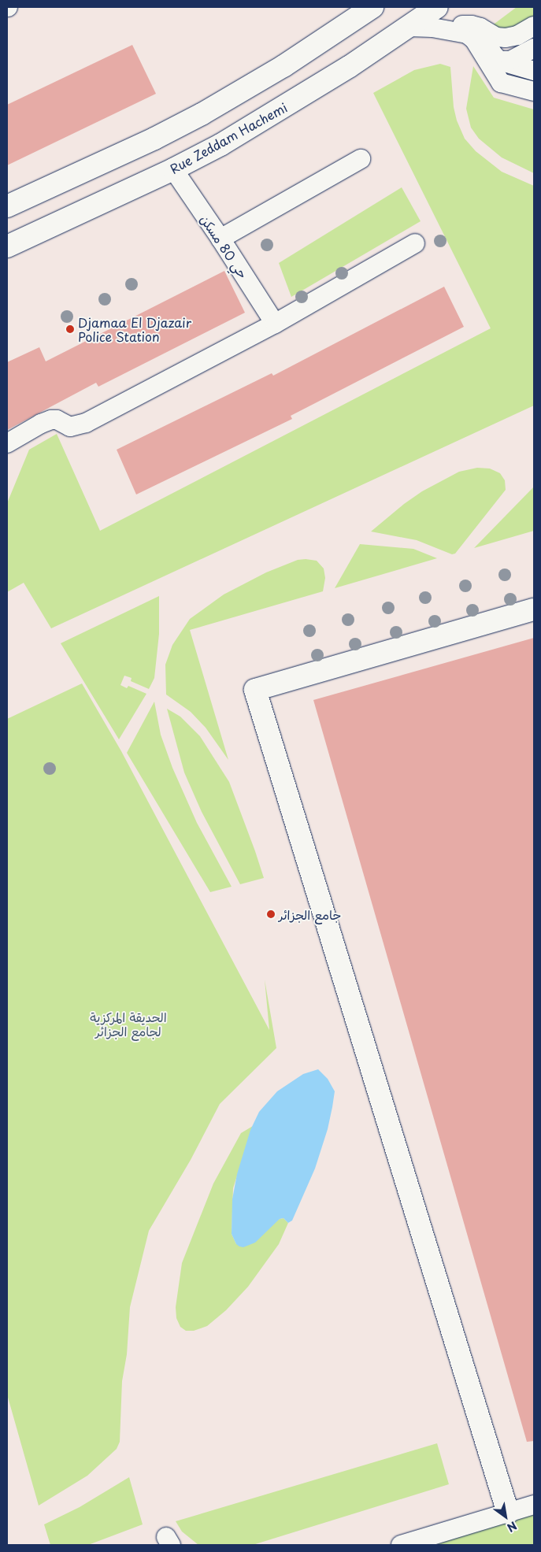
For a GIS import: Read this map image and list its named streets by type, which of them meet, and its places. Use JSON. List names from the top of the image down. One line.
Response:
{"streets":{"street":["Rue Zeddam Hachemi"],"lane":["حي 80 مسكن"]},"crossings":[["Rue Zeddam Hachemi","حي 80 مسكن"]],"parks":["الحديقة المركزية لجامع الجزائر"],"places":["Djamaa El Djazair Police Station","جامع الجزائر"],"north":"bottom right"}
